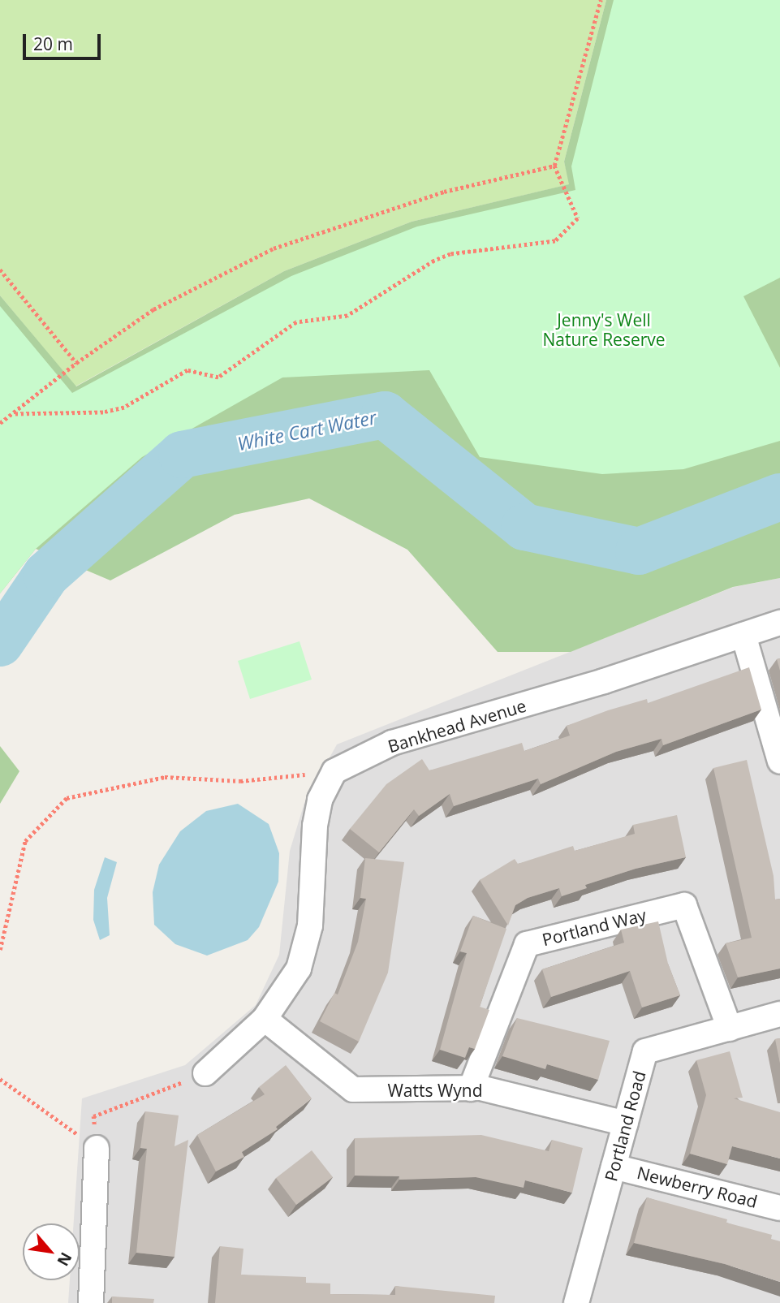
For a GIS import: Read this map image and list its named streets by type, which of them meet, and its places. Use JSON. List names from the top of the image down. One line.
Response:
{"streets":{"street":["Bankhead Avenue","Portland Way","Watts Wynd","Portland Road","Newberry Road"]},"crossings":[["Portland Way","Watts Wynd"],["Portland Way","Portland Road"],["Watts Wynd","Portland Road"],["Portland Road","Newberry Road"]],"water":["White Cart Water"],"parks":["Jenny's Well Nature Reserve"],"scale_bar":"20 m","north":"bottom right"}
